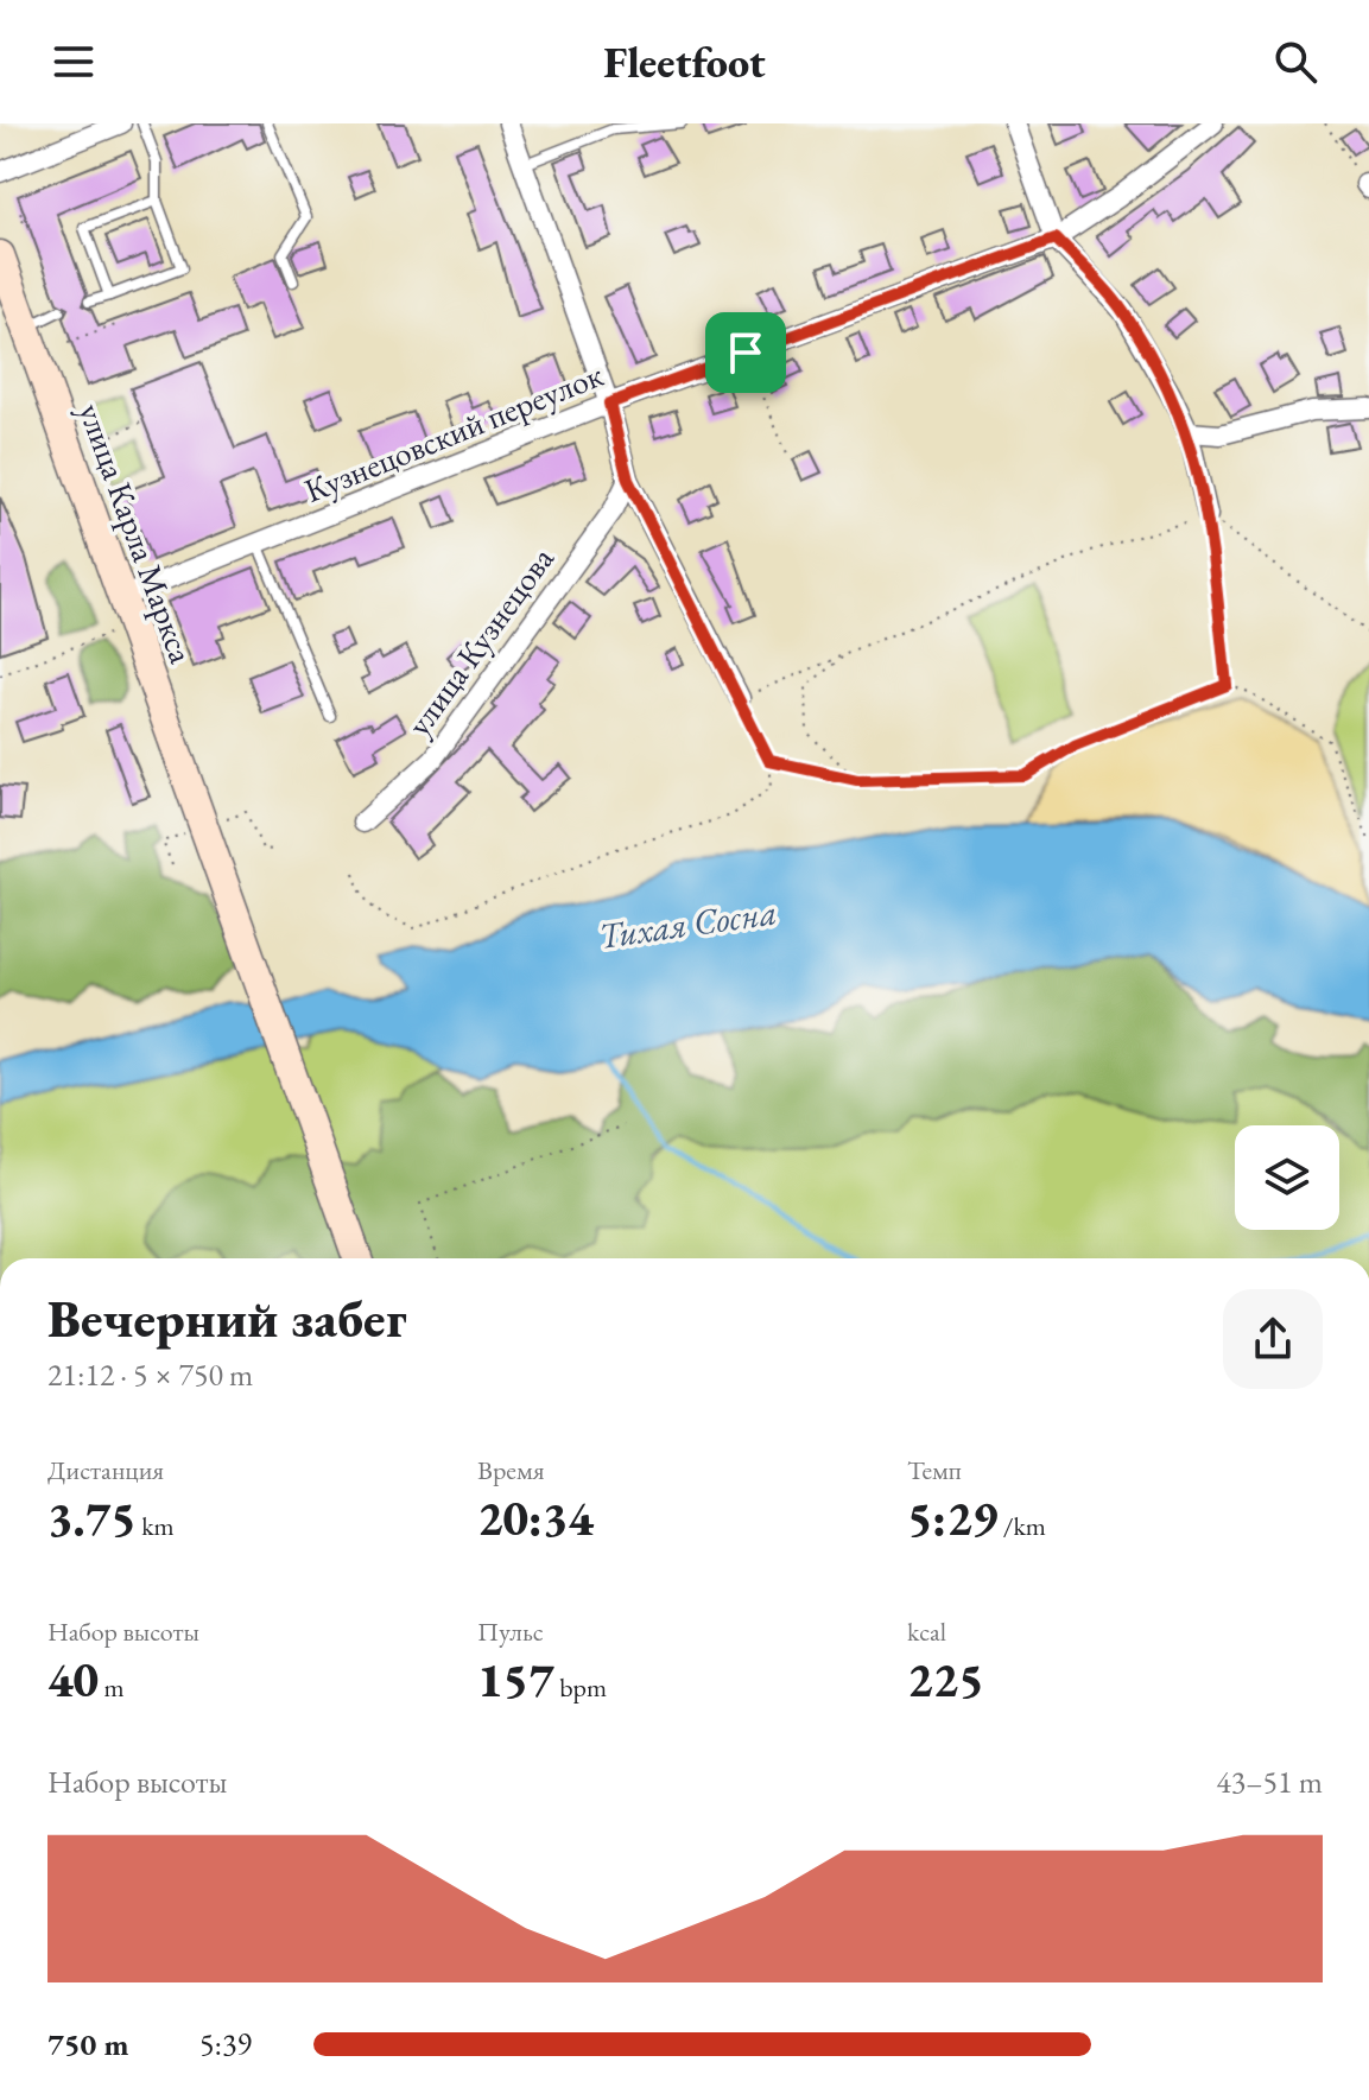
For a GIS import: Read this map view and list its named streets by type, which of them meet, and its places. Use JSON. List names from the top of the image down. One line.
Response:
{"streets":{"main road":["улица Карла Маркса"],"street":["Кузнецовский переулок","улица Кузнецова"]},"crossings":[["Кузнецовский переулок","улица Карла Маркса"]],"water":["Тихая Сосна"],"page":{"header":"Fleetfoot","heading":["Вечерний забег","21:12 · 5 × 750 m"],"stats":[["Дистанция","3.75 km"],["Время","20:34"],["Темп","5:29 /km"],["Набор высоты","40 m"],["Пульс","157 bpm"],["kcal","225"]],"chart":["Набор высоты","43–51 m"],"list":[{"name":"750 m","note":"5:39"}]}}
